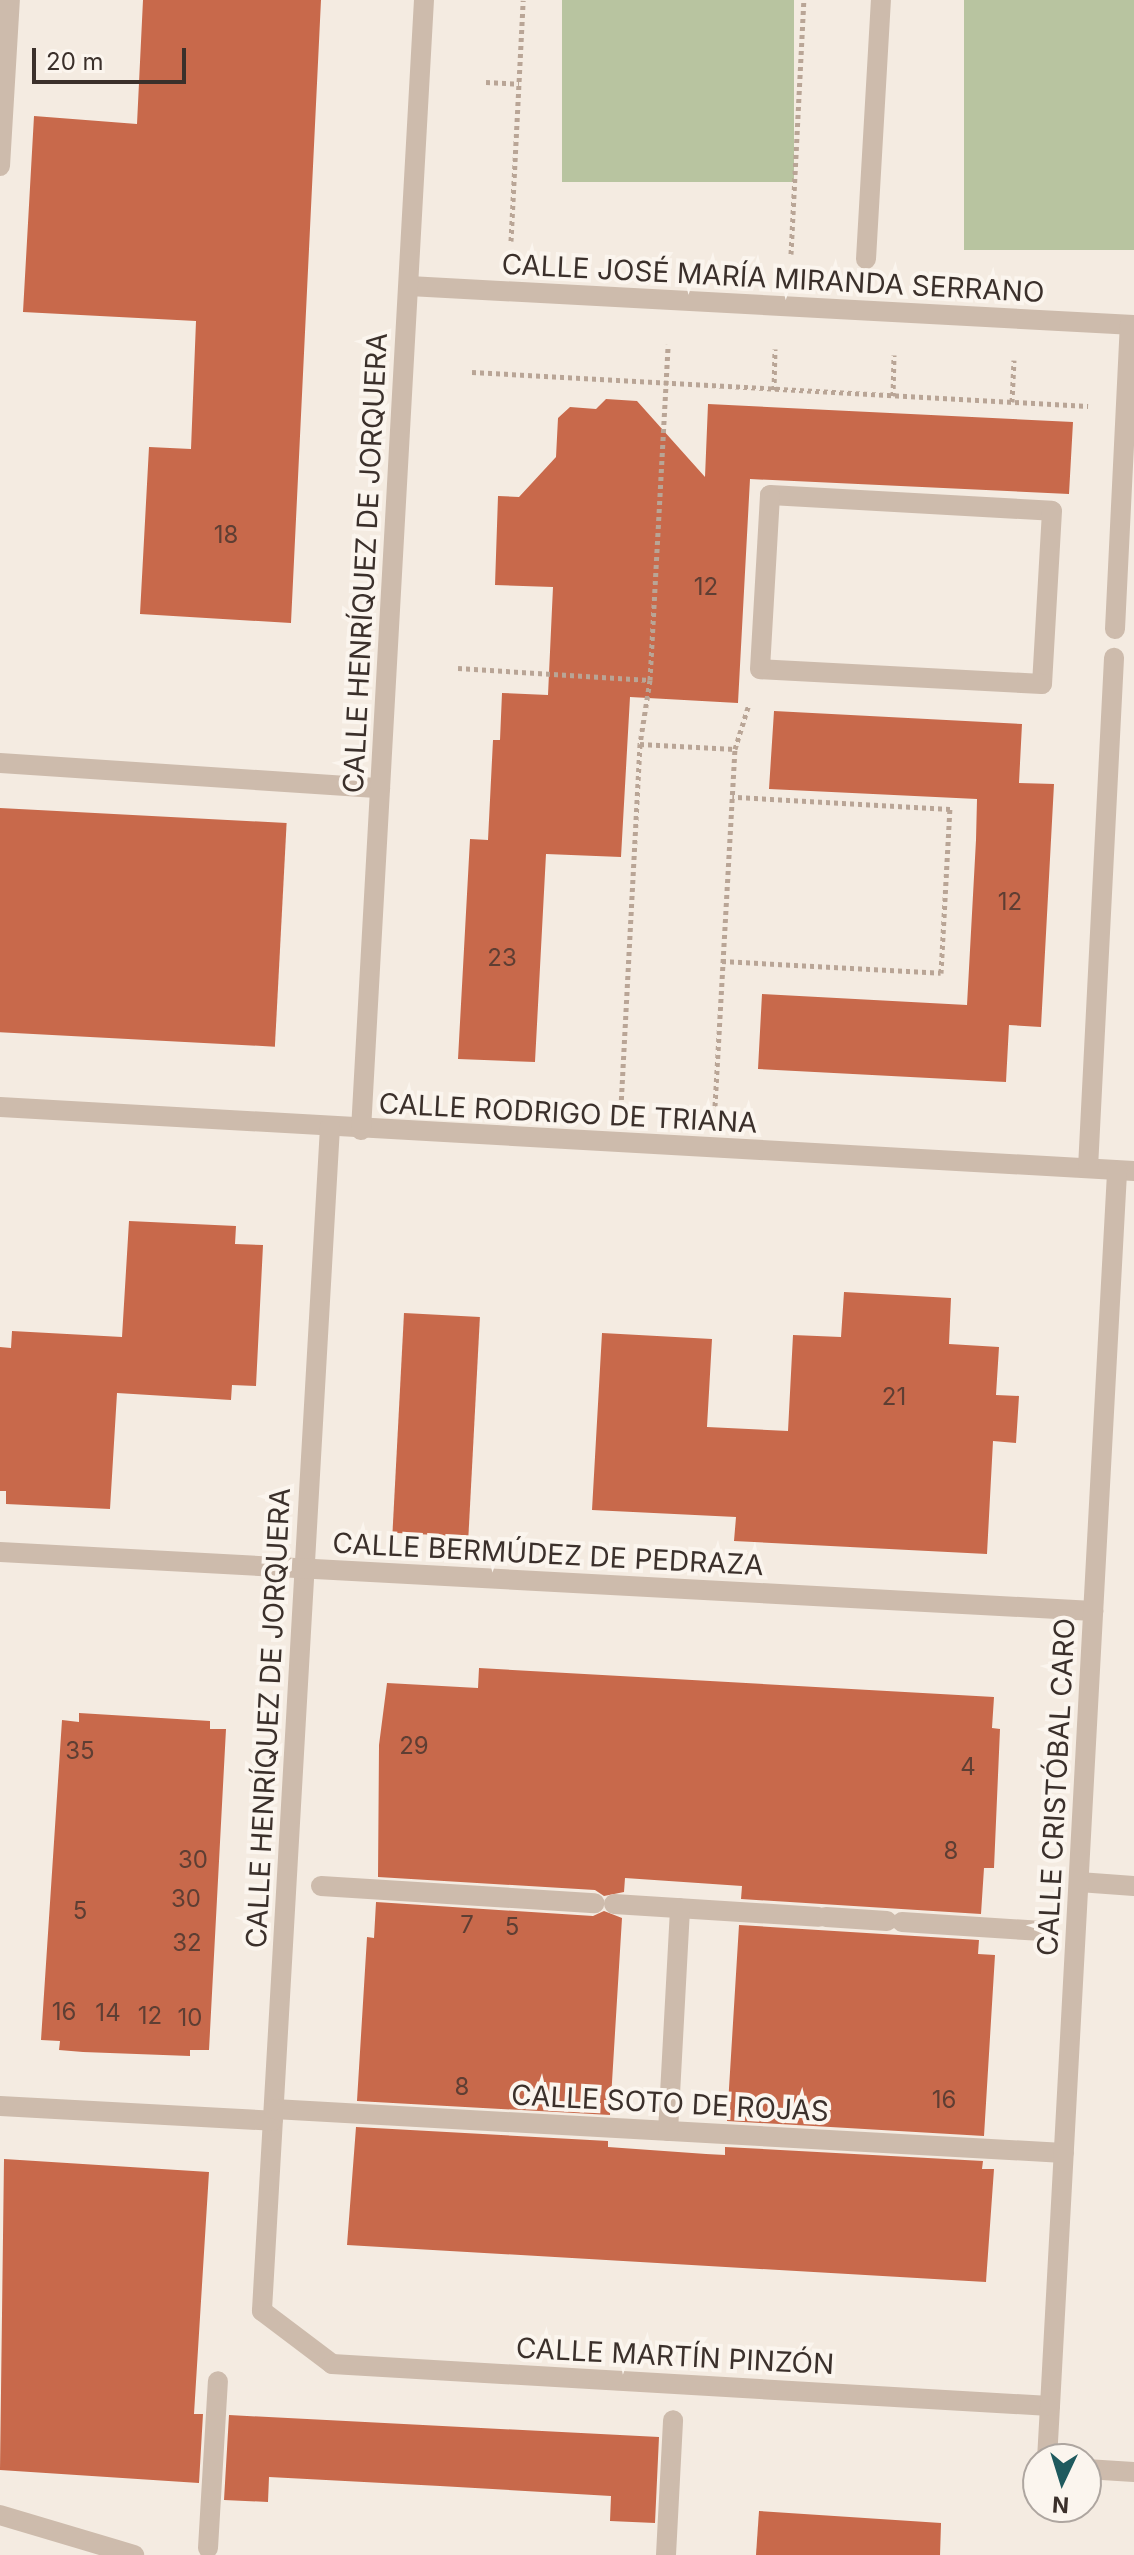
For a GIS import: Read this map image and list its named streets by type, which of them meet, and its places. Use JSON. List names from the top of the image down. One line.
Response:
{"streets":{"street":["CALLE JOSÉ MARÍA MIRANDA SERRANO","CALLE HENRÍQUEZ DE JORQUERA","CALLE RODRIGO DE TRIANA","CALLE BERMÚDEZ DE PEDRAZA","CALLE CRISTÓBAL CARO","CALLE SOTO DE ROJAS","CALLE MARTÍN PINZÓN"]},"crossings":[["CALLE JOSÉ MARÍA MIRANDA SERRANO","CALLE HENRÍQUEZ DE JORQUERA"],["CALLE HENRÍQUEZ DE JORQUERA","CALLE RODRIGO DE TRIANA"],["CALLE HENRÍQUEZ DE JORQUERA","CALLE BERMÚDEZ DE PEDRAZA"],["CALLE HENRÍQUEZ DE JORQUERA","CALLE SOTO DE ROJAS"],["CALLE HENRÍQUEZ DE JORQUERA","CALLE MARTÍN PINZÓN"],["CALLE RODRIGO DE TRIANA","CALLE CRISTÓBAL CARO"],["CALLE BERMÚDEZ DE PEDRAZA","CALLE CRISTÓBAL CARO"],["CALLE CRISTÓBAL CARO","CALLE SOTO DE ROJAS"],["CALLE CRISTÓBAL CARO","CALLE MARTÍN PINZÓN"]],"house_numbers":["18","12","12","23","21","29","35","4","8","30","30","5","7","5","32","16","14","12","10","8","16"],"scale_bar":"20 m","north":"bottom"}
